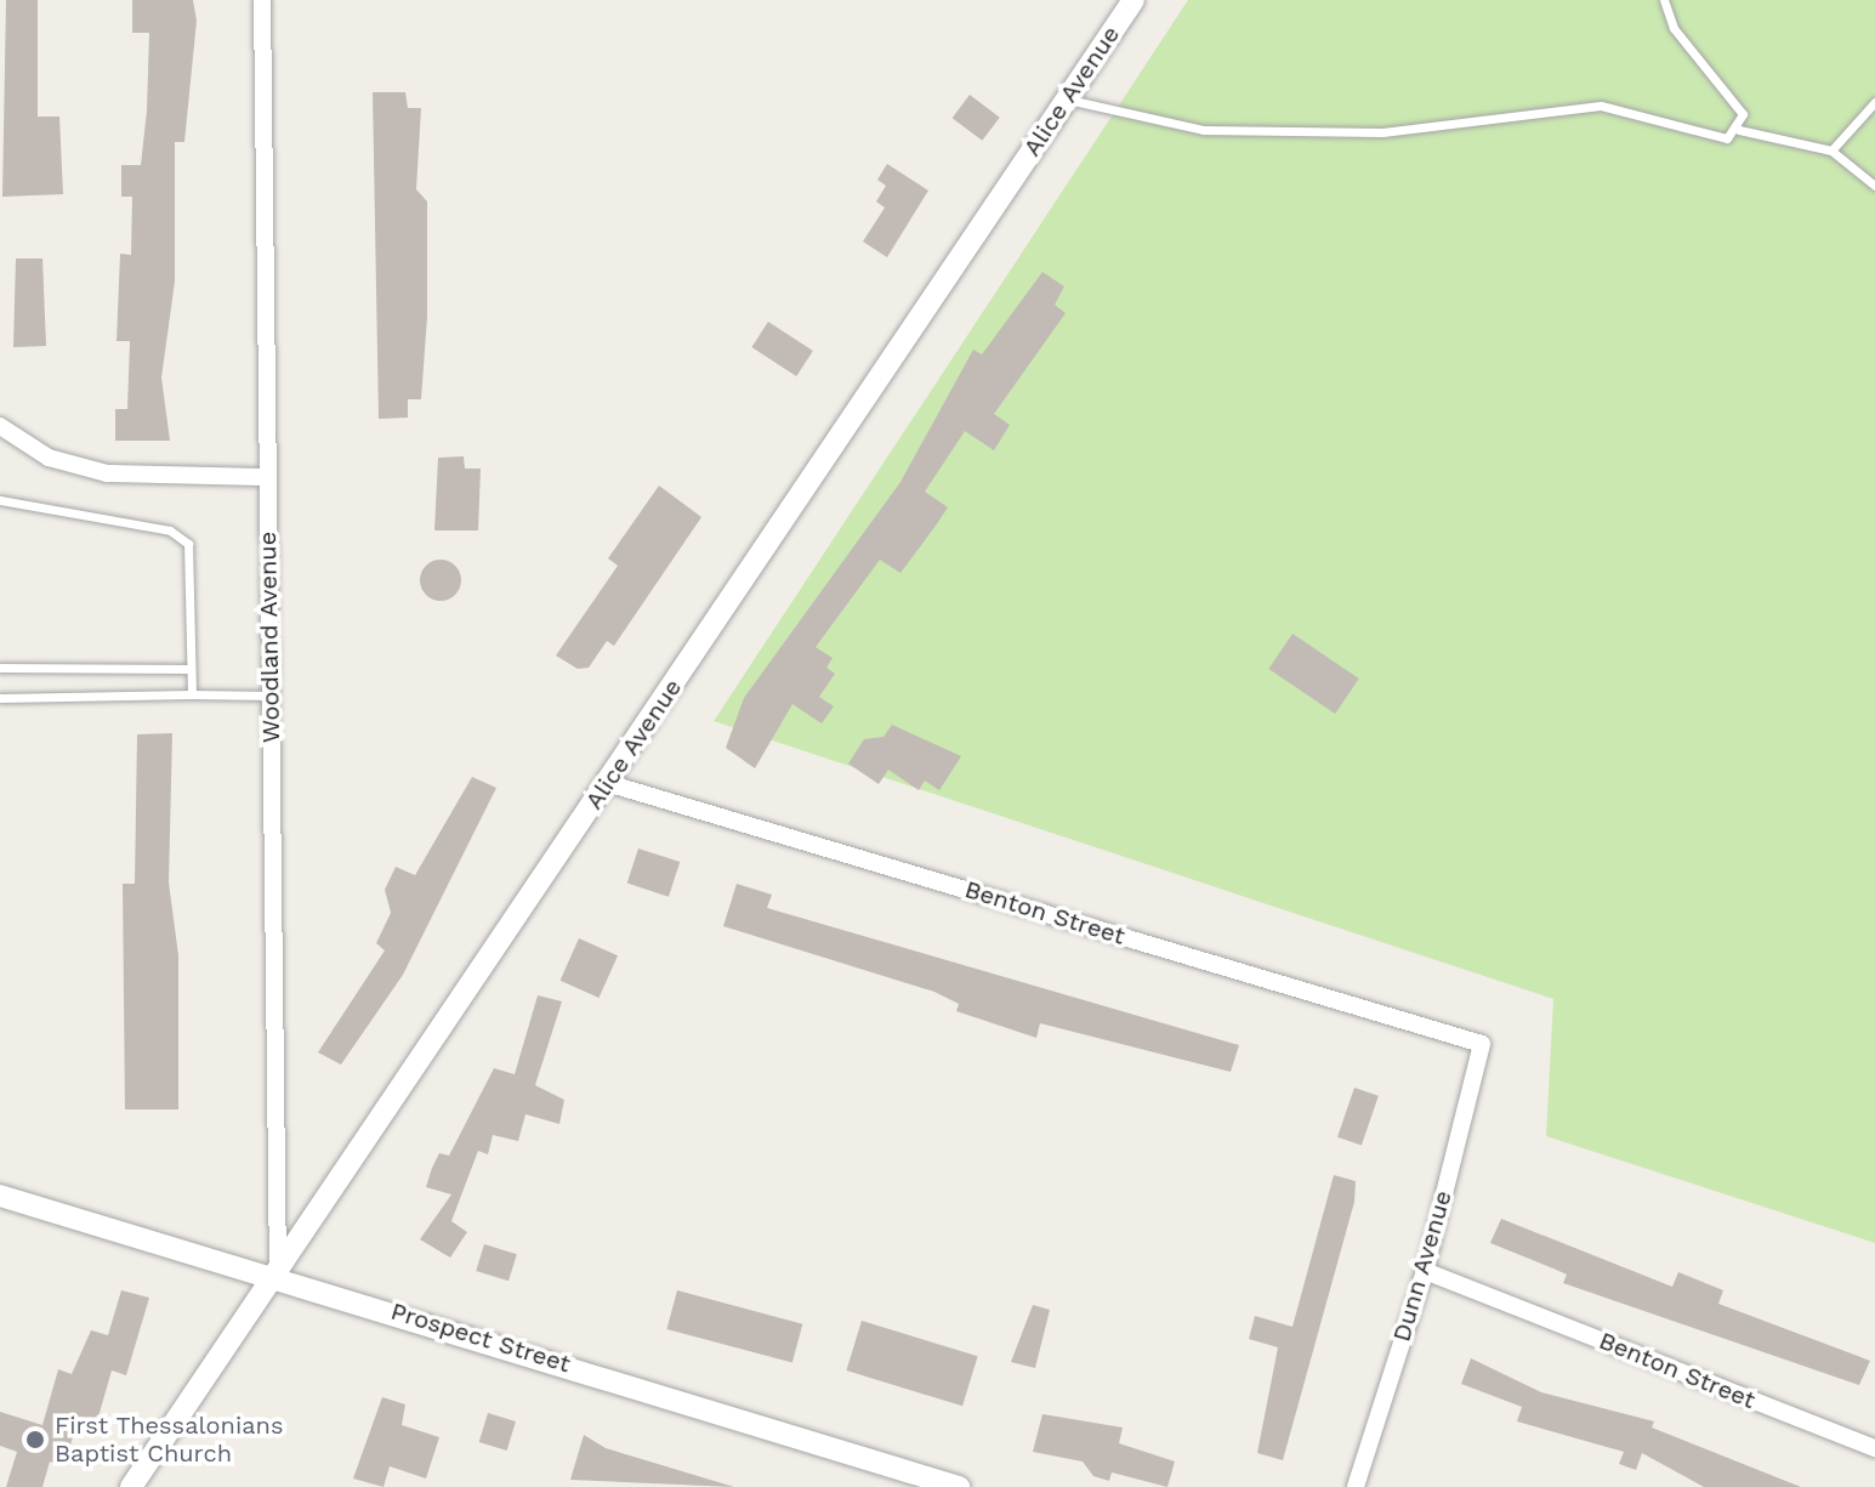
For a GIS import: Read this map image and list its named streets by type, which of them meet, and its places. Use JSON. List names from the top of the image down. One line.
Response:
{"streets":{"street":["Alice Avenue","Woodland Avenue","Benton Street","Dunn Avenue","Prospect Street"]},"crossings":[["Alice Avenue","Woodland Avenue"],["Alice Avenue","Benton Street"],["Alice Avenue","Prospect Street"],["Woodland Avenue","Prospect Street"],["Benton Street","Dunn Avenue"]],"places":["First Thessalonians Baptist Church"]}
